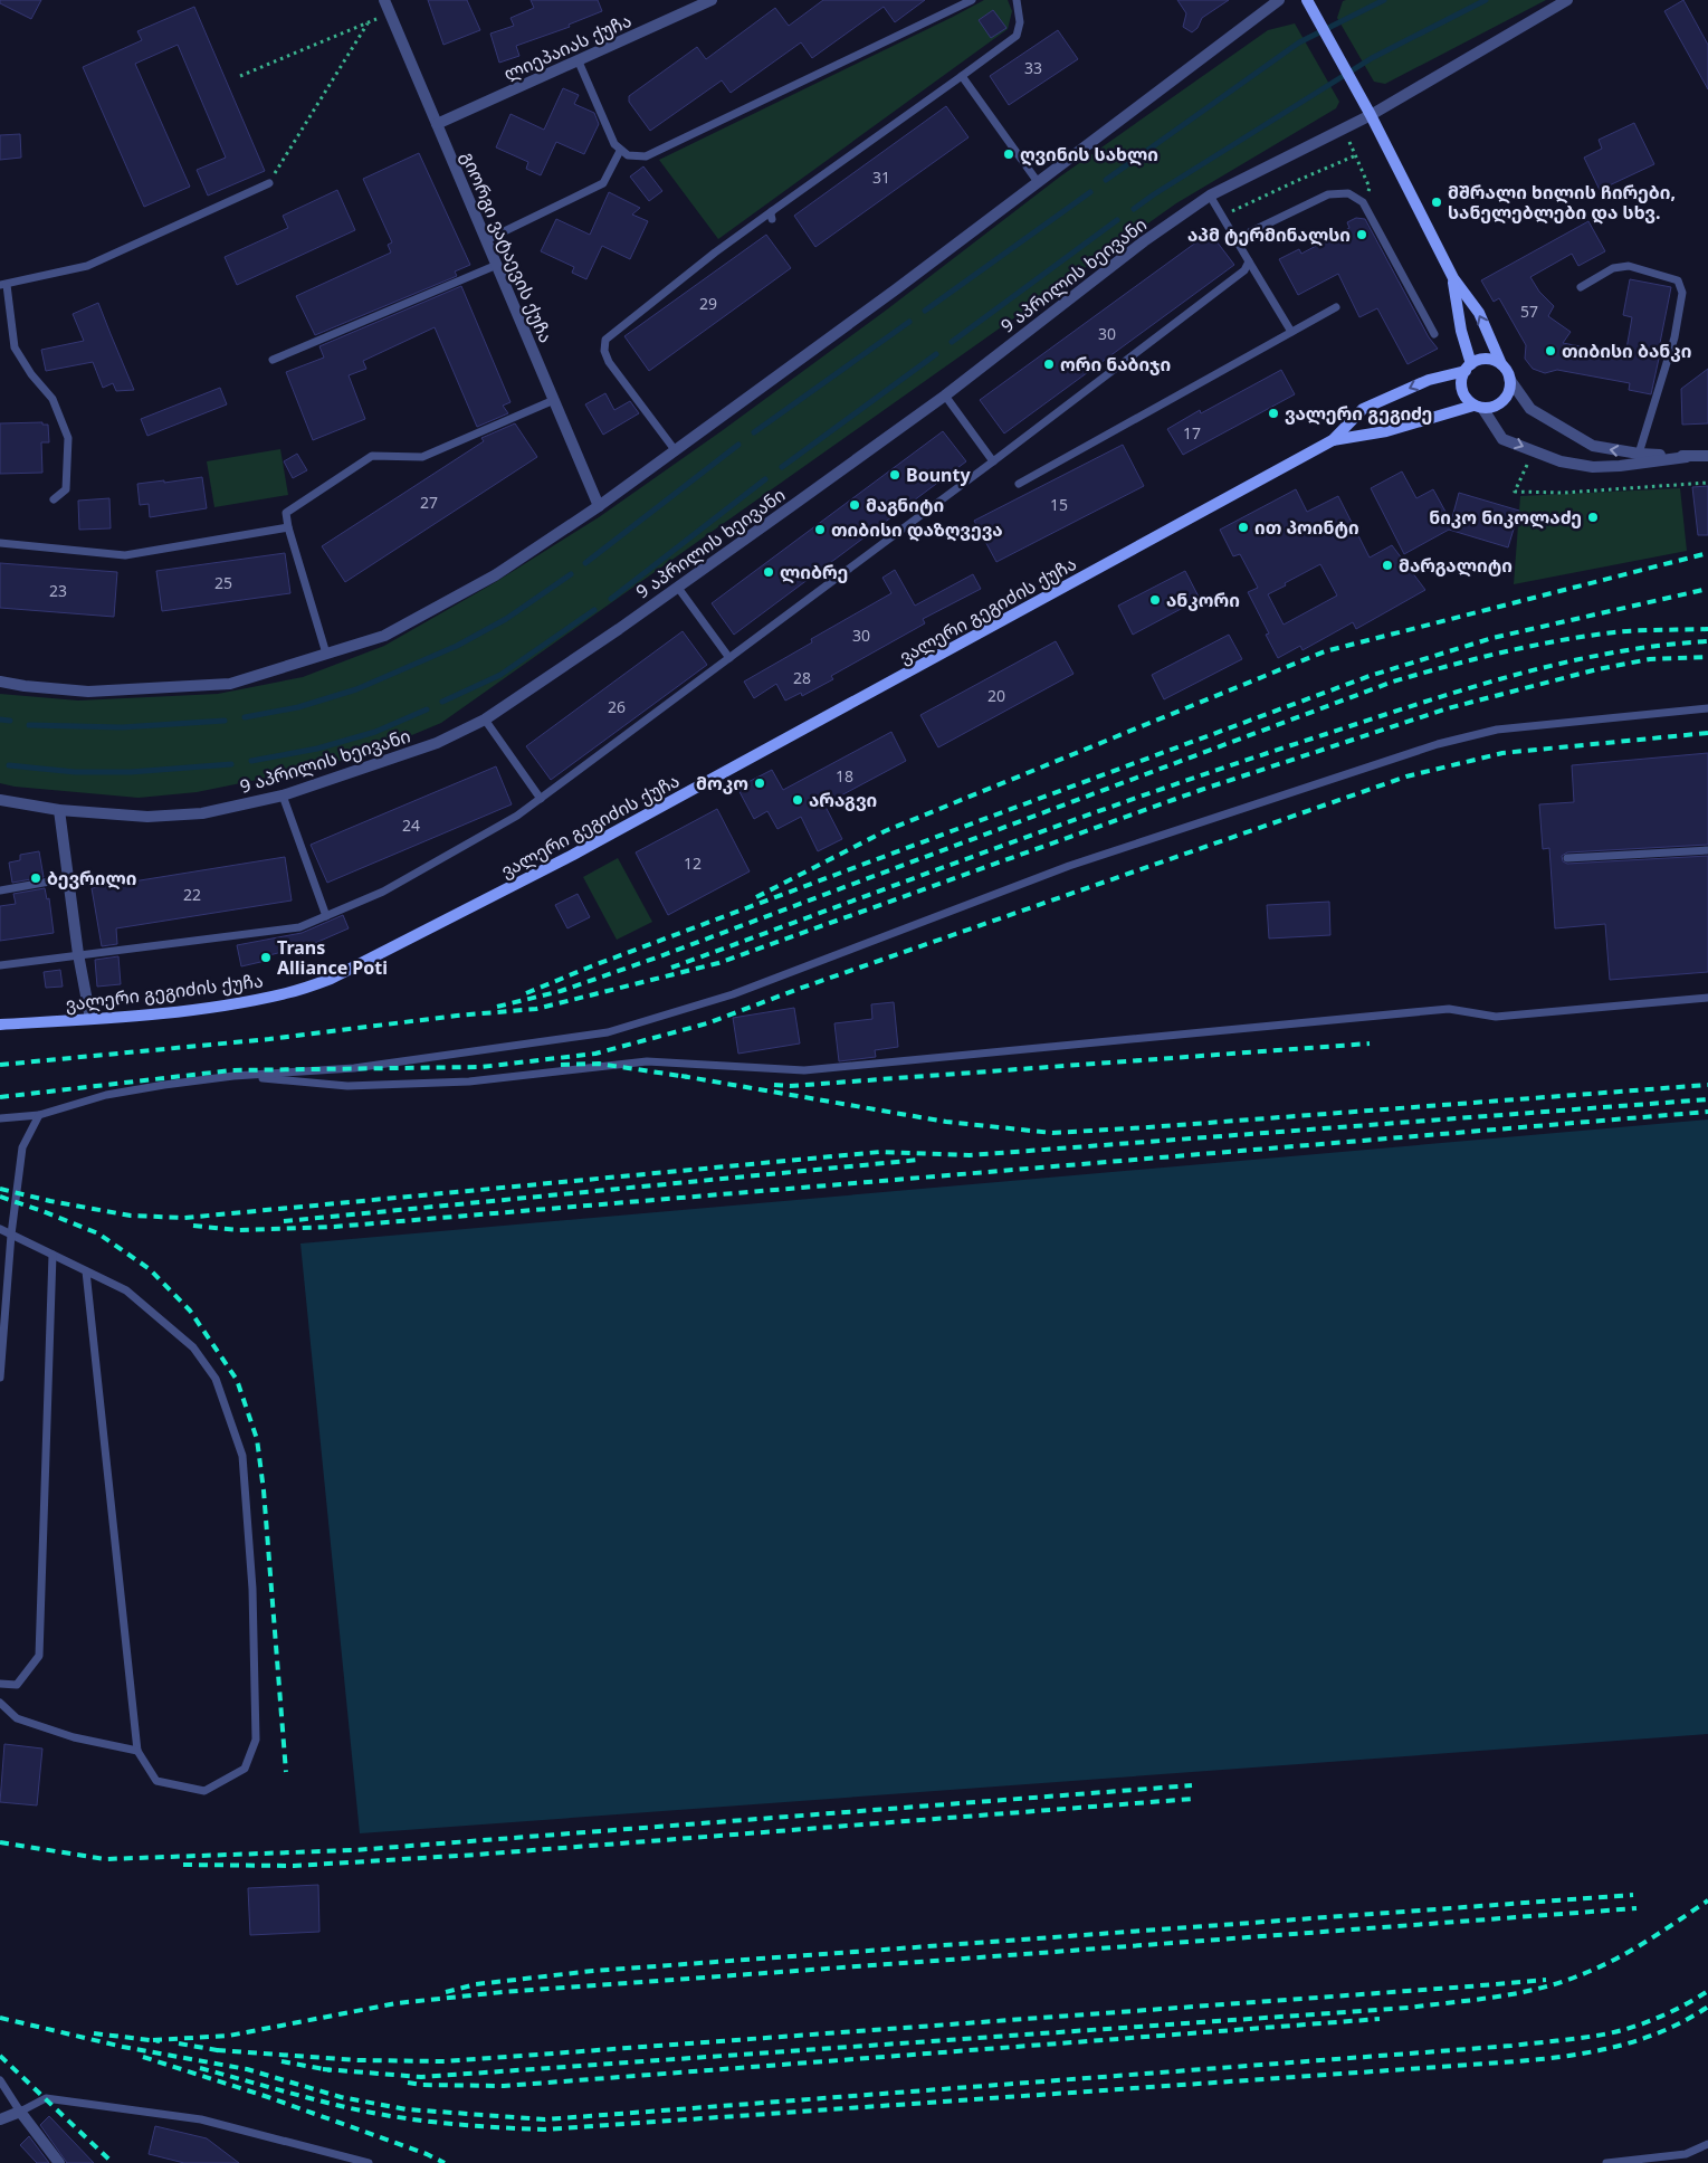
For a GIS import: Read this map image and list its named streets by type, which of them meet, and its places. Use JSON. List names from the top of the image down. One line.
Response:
{"streets":{"street":["ლიეპაიას ქუჩა","გიორგი ვატაევის ქუჩა","9 აპრილის ხეივანი","ვალერი გეგიძის ქუჩა"]},"crossings":[["ლიეპაიას ქუჩა","გიორგი ვატაევის ქუჩა"]],"places":["ღვინის სახლი","მშრალი ხილის ჩირები, სანელებლები და სხვ.","აპმ ტერმინალსი","თიბისი ბანკი","ორი ნაბიჯი","ვალერი გეგიძე","Bounty","მაგნიტი","ნიკო ნიკოლაძე","ით პოინტი","თიბისი დაზღვევა","მარგალიტი","ლიბრე","ანკორი","მოკო","არაგვი","ბევრილი","Trans Alliance Poti"],"house_numbers":["33","31","29","57","30","17","27","15","25","23","30","28","20","26","18","24","12","22"]}
